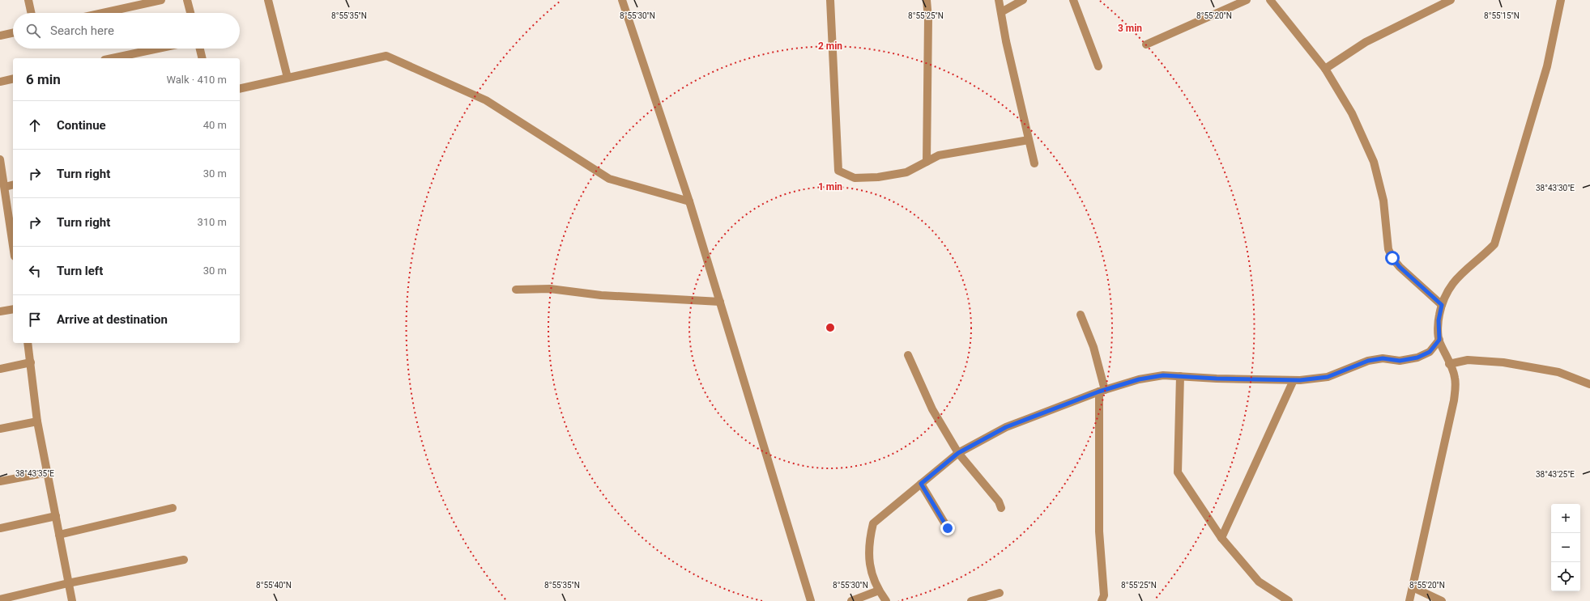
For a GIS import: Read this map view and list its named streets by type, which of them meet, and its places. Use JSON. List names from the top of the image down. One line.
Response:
{"page":{"search":"Search here","heading":["6 min","Walk · 410 m"],"list":[["Continue","40 m"],["Turn right","30 m"],["Turn right","310 m"],["Turn left","30 m"],"Arrive at destination"],"map_buttons":["+","−"]},"coordinates":["8°55'15\"N","8°55'35\"N","8°55'30\"N","8°55'25\"N","8°55'20\"N","38°43'30\"E","38°43'35\"E","38°43'25\"E","8°55'40\"N"],"rings":["3 min","2 min","1 min"]}
